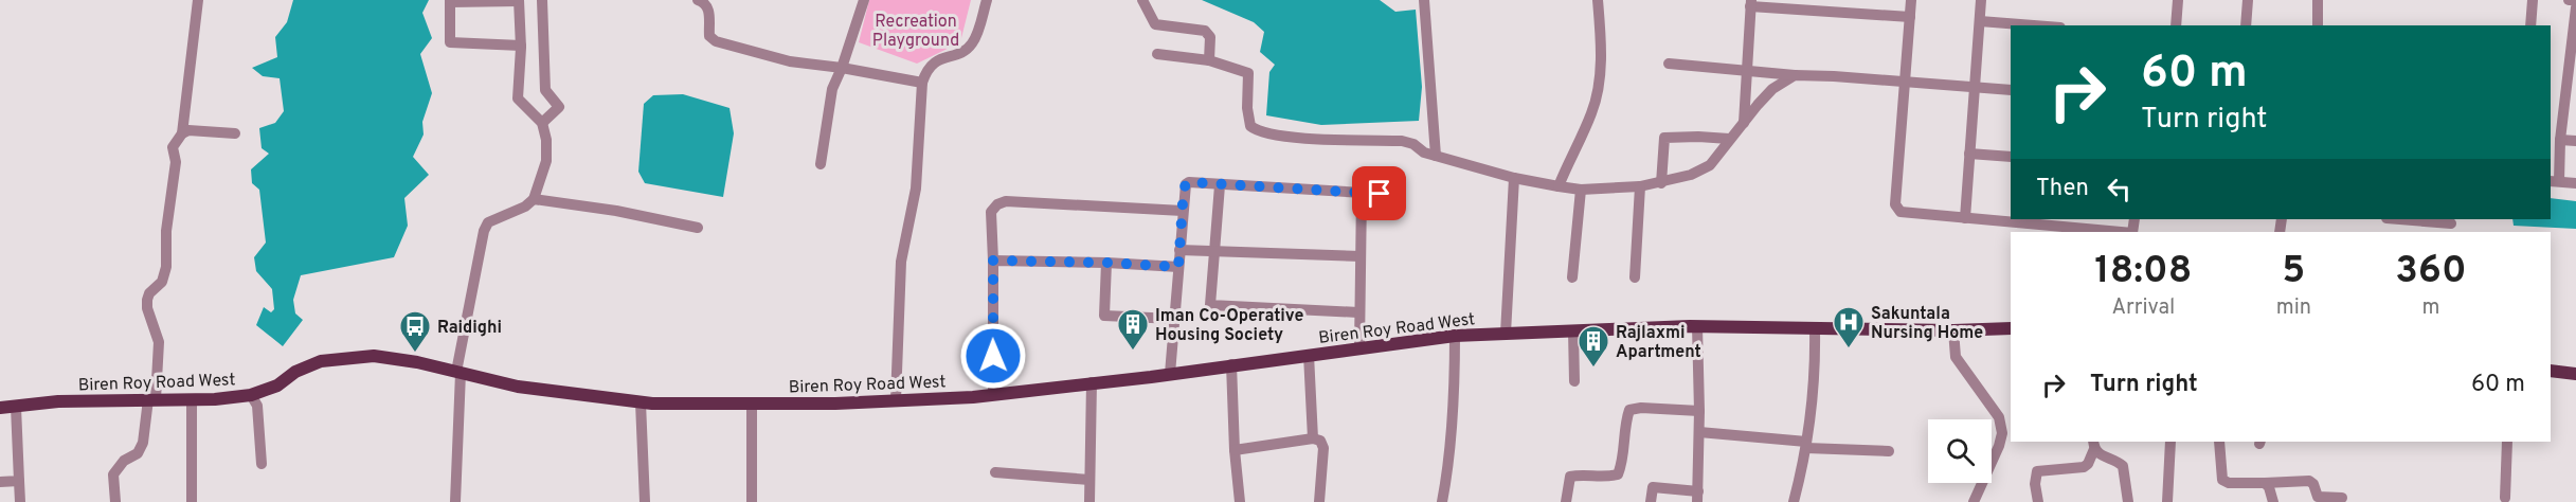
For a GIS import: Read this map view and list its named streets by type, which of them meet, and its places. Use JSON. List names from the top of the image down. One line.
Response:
{"streets":{"main road":["Biren Roy Road West"]},"parks":["Recreation Playground"],"places":{"hospital":["Sakuntala Nursing Home"],"building":["Iman Co-Operative Housing Society","Rajlaxmi Apartment"],"bus stop":["Raidighi"]},"page":{"turn":["60 m","Turn right"],"then":"Then","eta":["18:08","Arrival","5","min","360","m"],"list":[{"name":"Turn right","value":"60 m"}]}}
